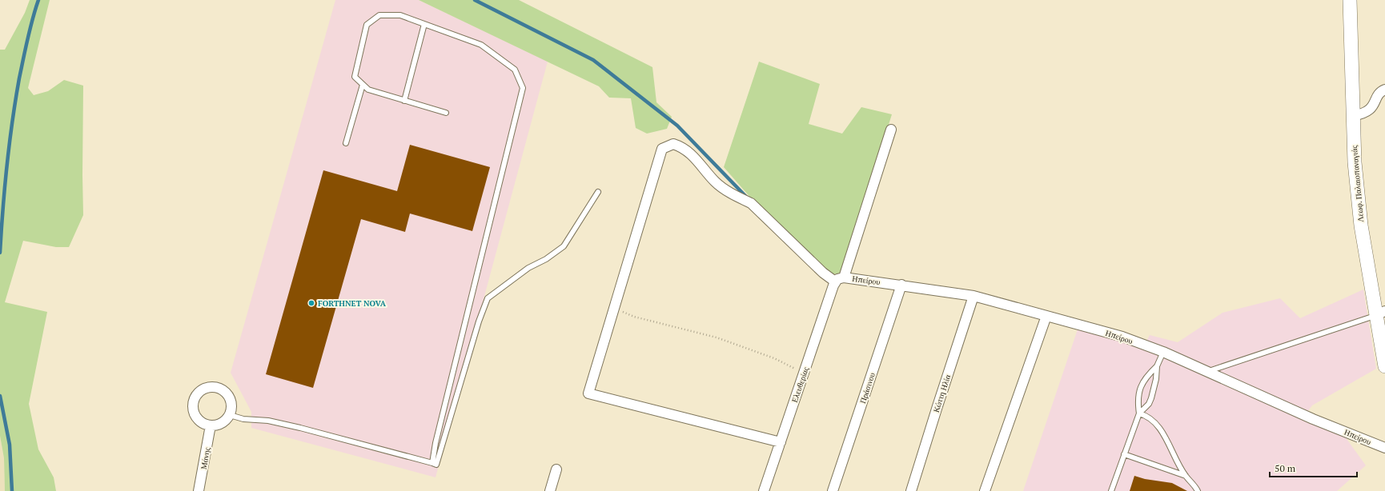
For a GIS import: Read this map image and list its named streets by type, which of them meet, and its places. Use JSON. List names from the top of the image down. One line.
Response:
{"streets":{"street":["Λεωφ. Παλαιοπαναγιάς","Ηπείρου","Ελευθερίας","Πράσινου","Κώττη Ηλία","Μάνης"]},"crossings":[["Ηπείρου","Ελευθερίας"],["Ηπείρου","Πράσινου"],["Ηπείρου","Κώττη Ηλία"]],"places":["FORTHNET NOVA"],"scale_bar":"50 m"}
